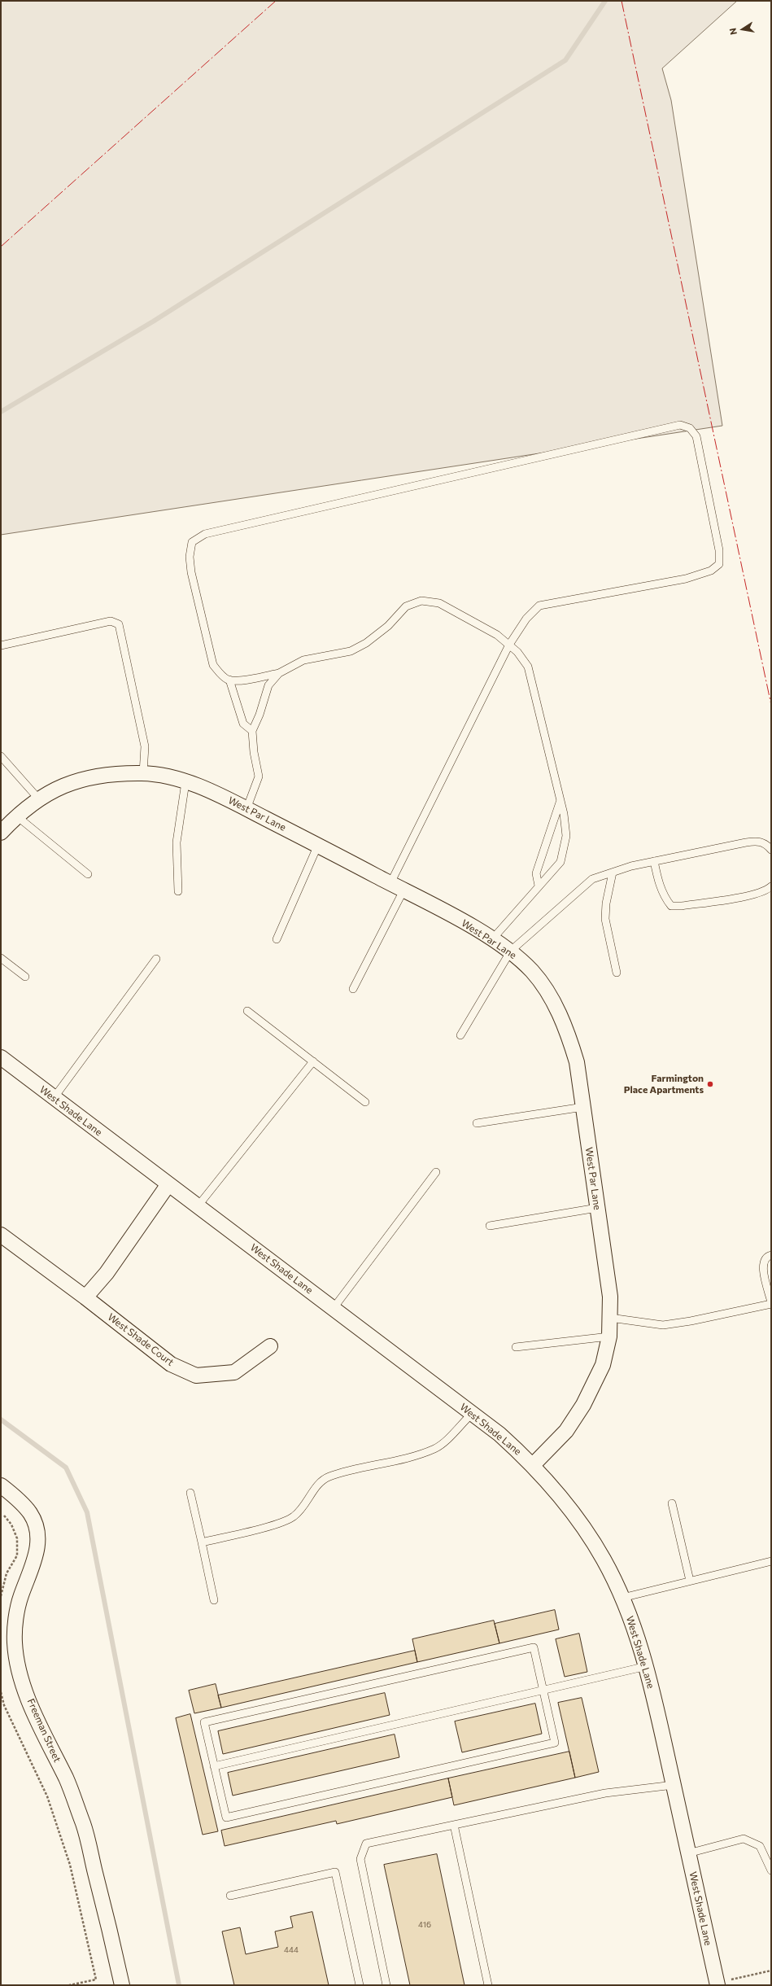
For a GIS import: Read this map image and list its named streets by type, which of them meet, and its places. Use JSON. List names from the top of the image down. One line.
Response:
{"streets":{"street":["West Par Lane","West Shade Lane","West Shade Court","Freeman Street"]},"crossings":[["West Par Lane","West Shade Lane"]],"places":["Farmington Place Apartments"],"house_numbers":["416","444"],"north":"left"}
